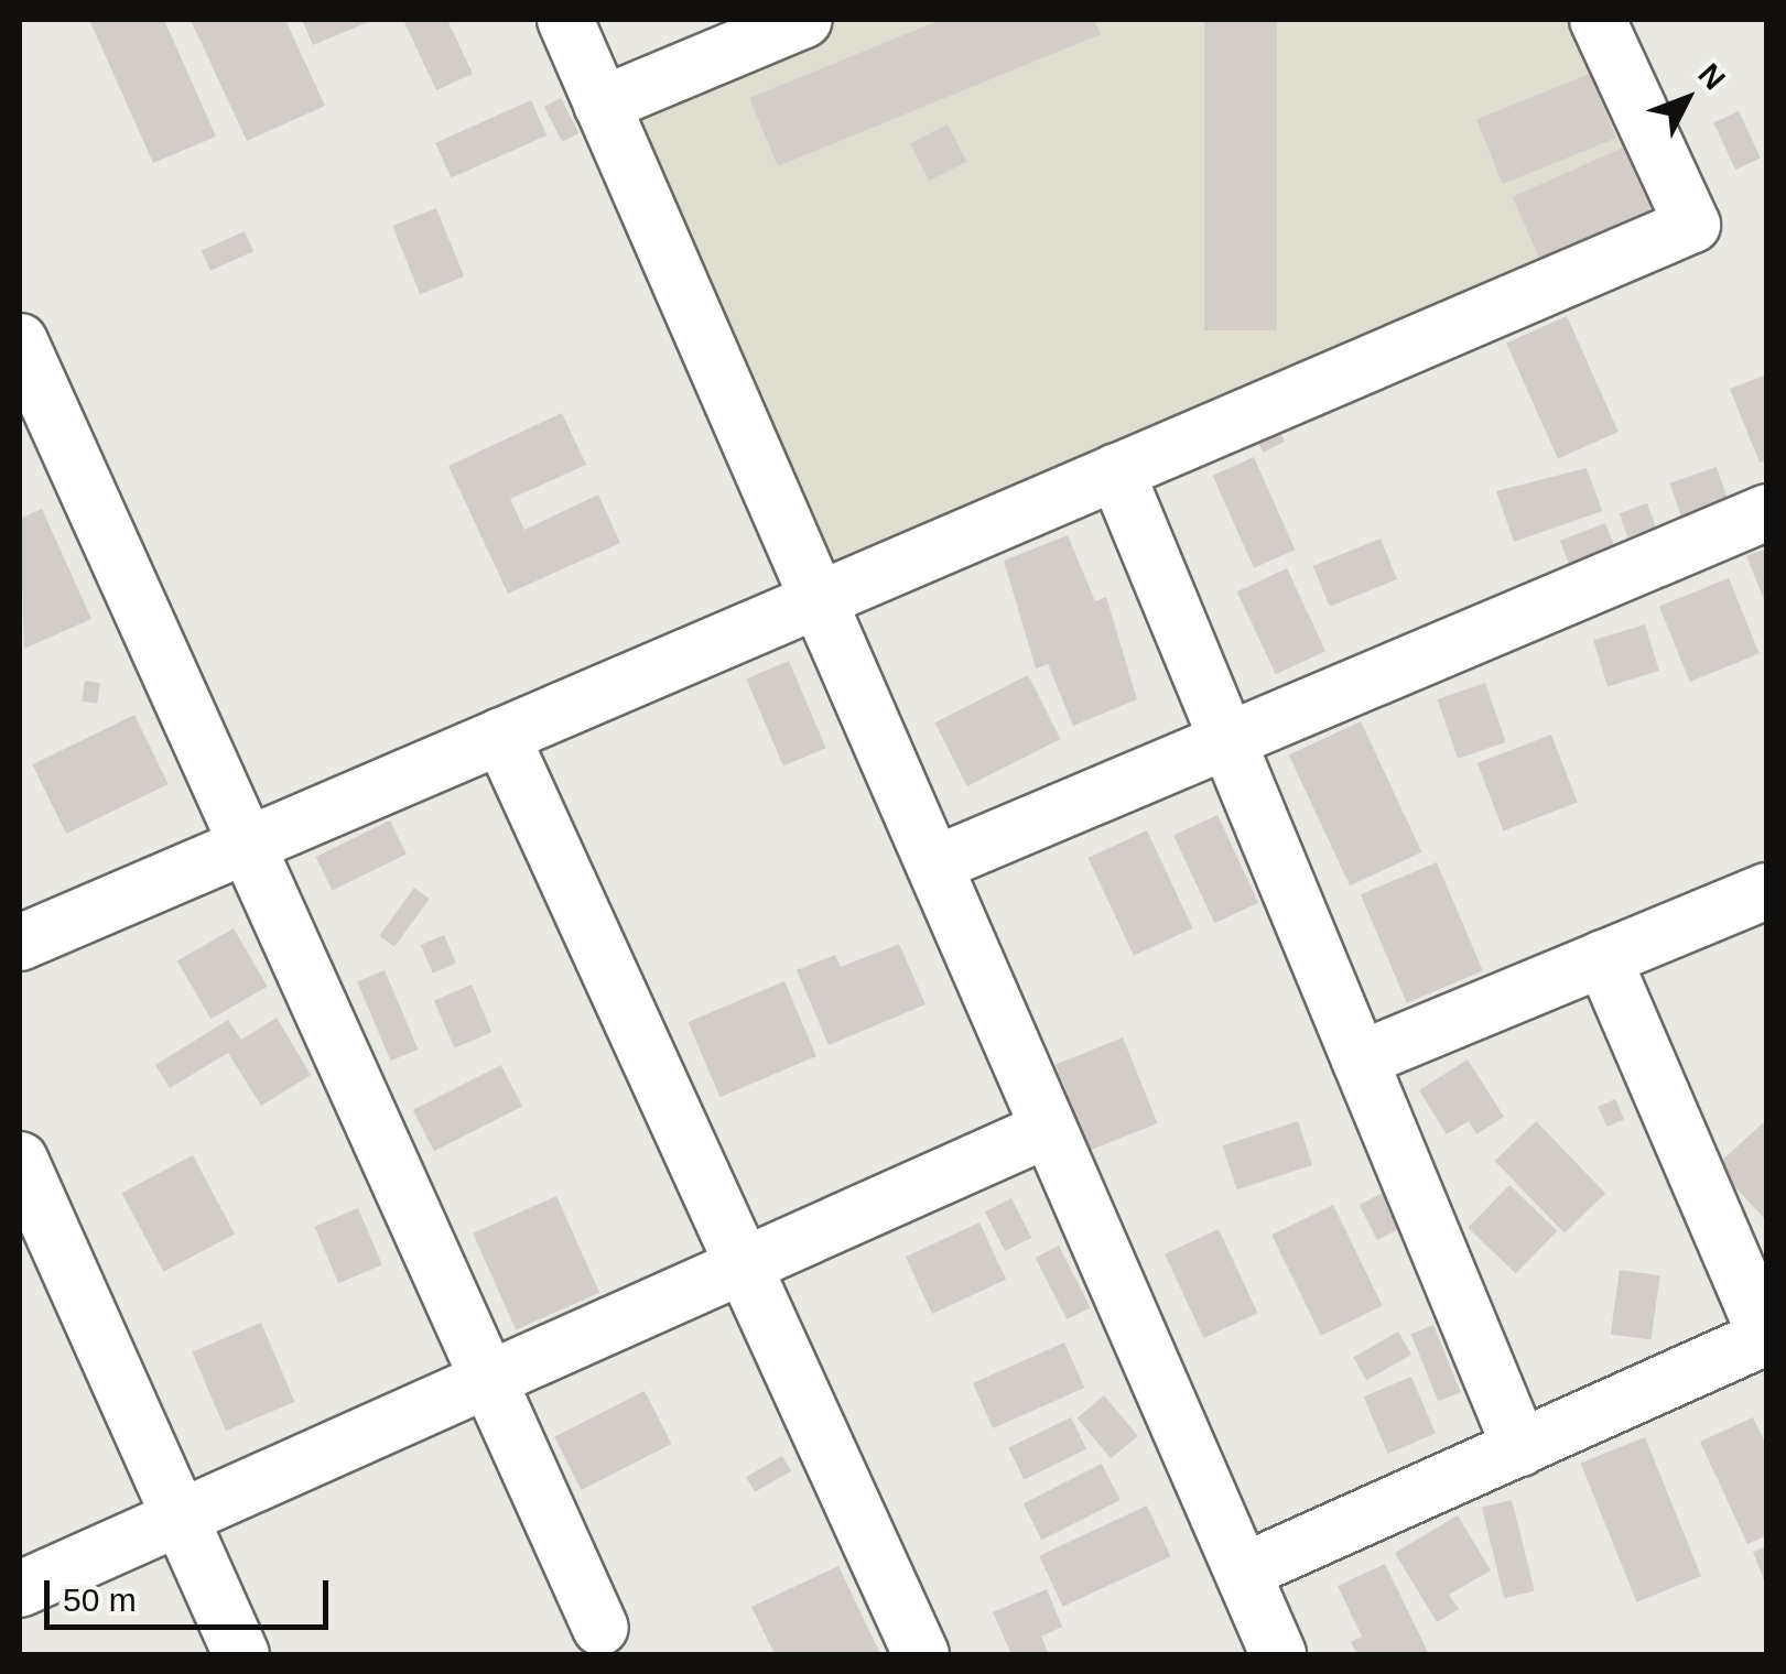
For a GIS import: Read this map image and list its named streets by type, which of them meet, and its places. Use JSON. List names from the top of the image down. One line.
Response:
{"scale_bar":"50 m","north":"top right"}
